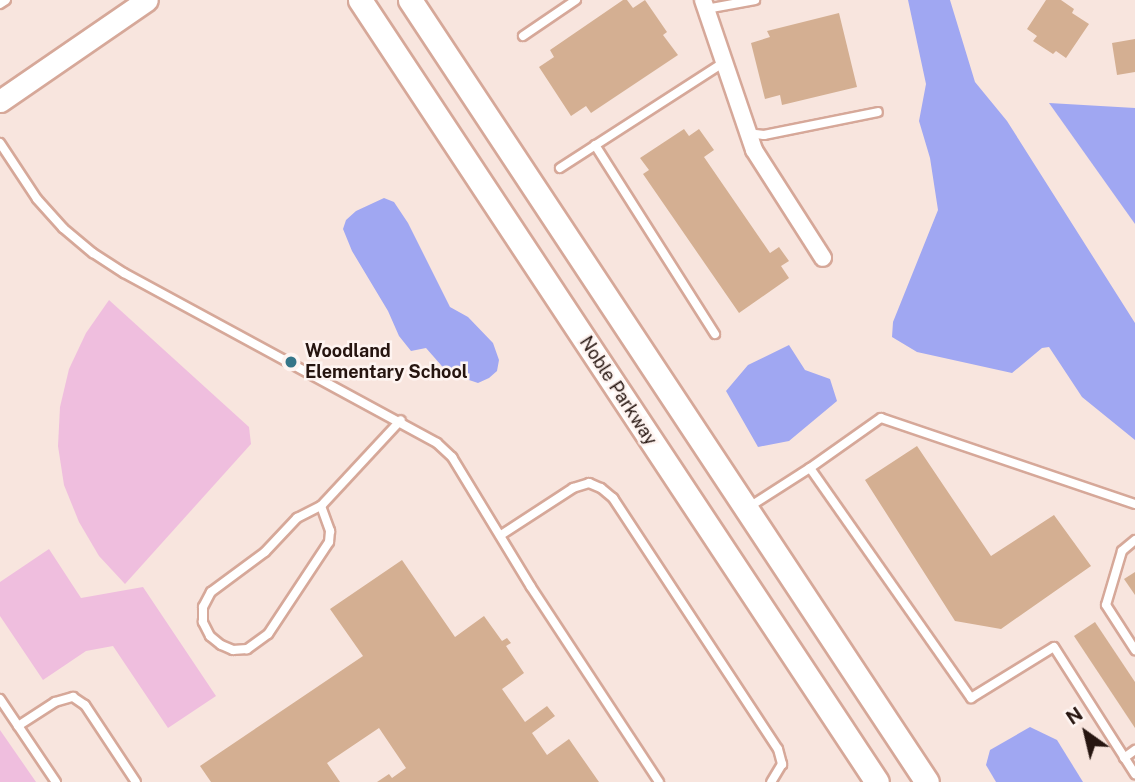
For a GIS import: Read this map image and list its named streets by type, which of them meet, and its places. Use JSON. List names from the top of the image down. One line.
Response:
{"streets":{"main road":["Noble Parkway"]},"places":["Woodland Elementary School"],"north":"top left"}
